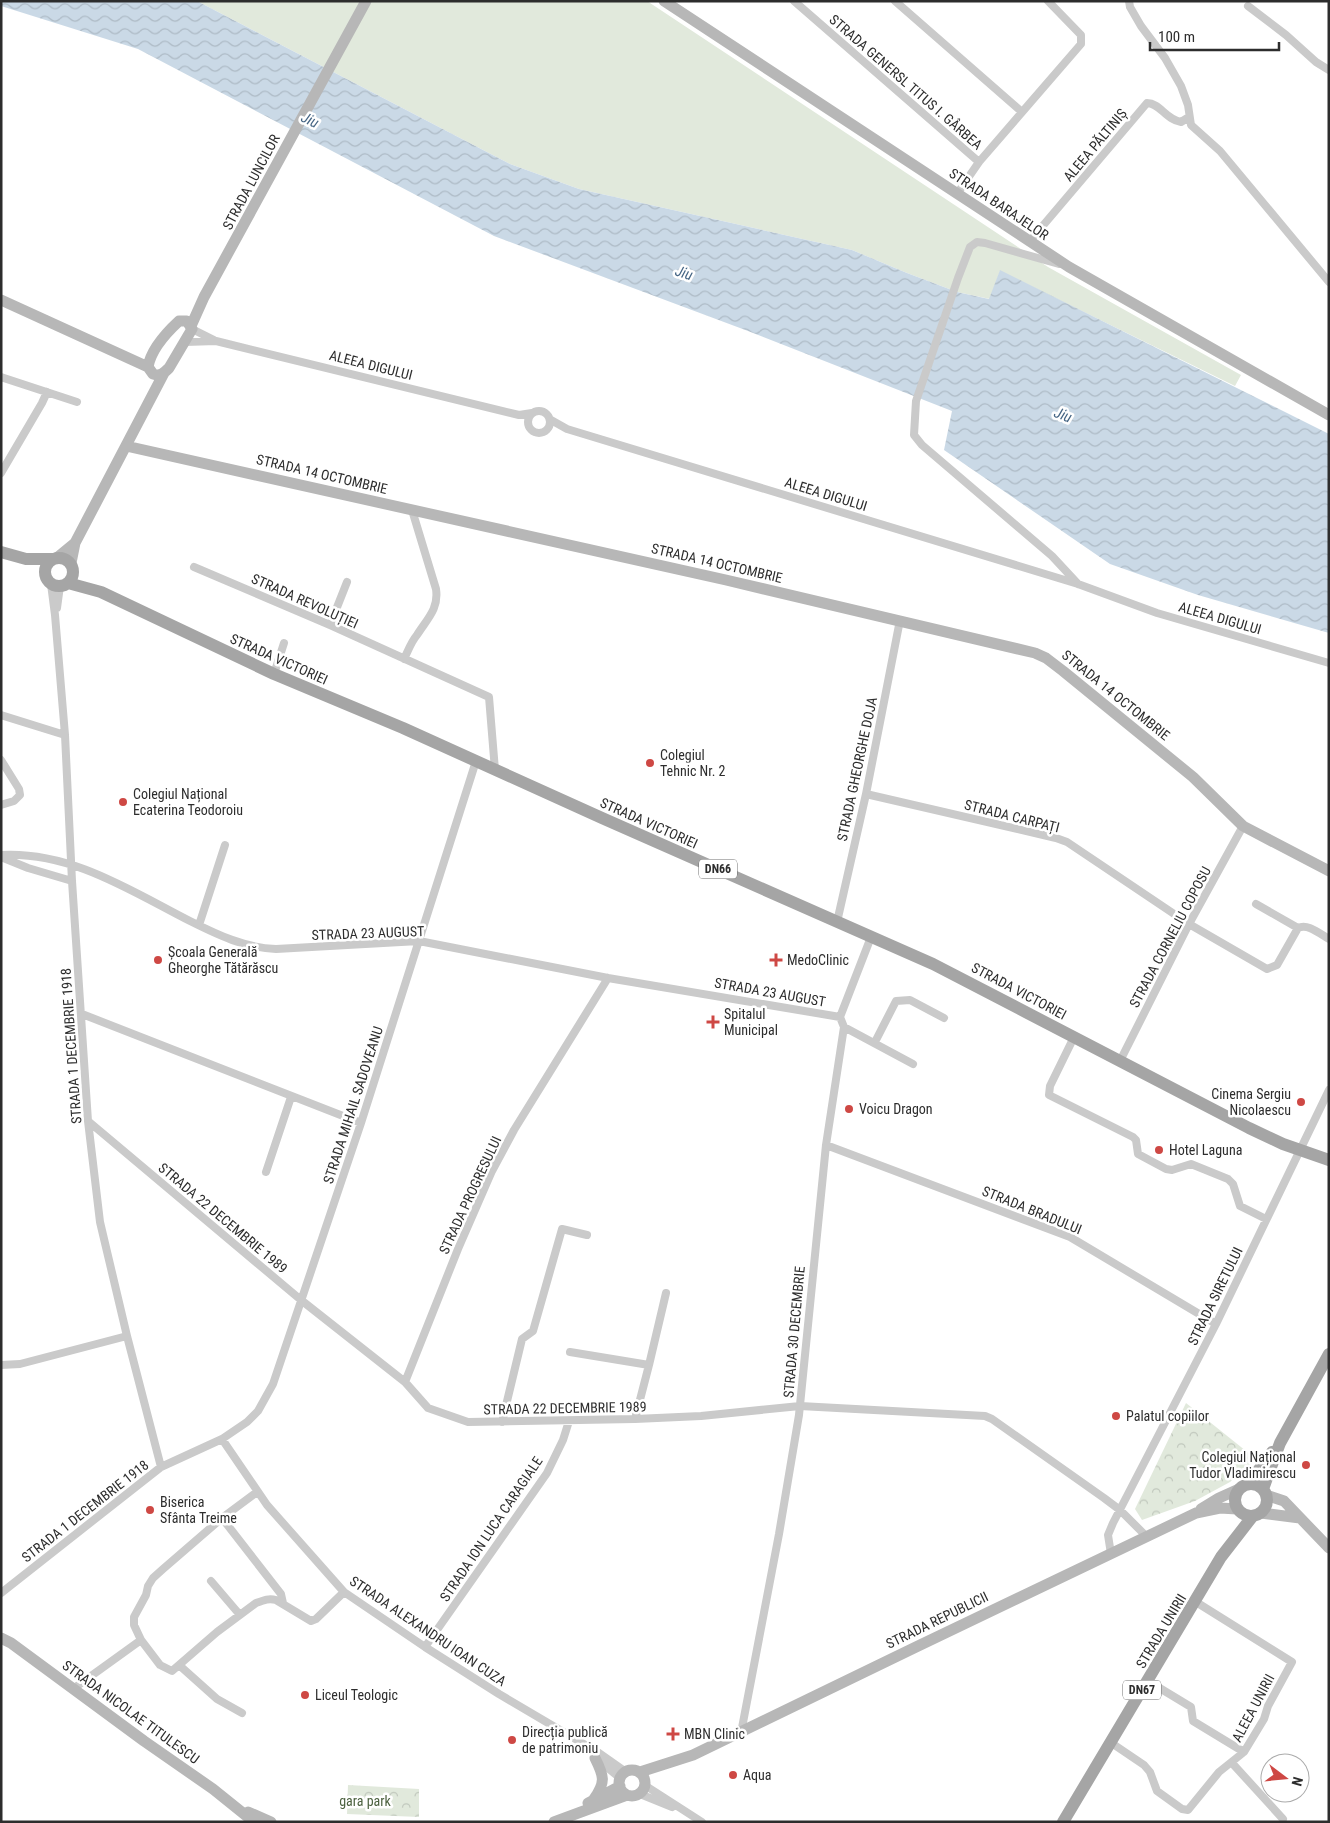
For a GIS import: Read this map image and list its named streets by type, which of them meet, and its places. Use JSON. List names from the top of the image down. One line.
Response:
{"streets":{"main road":["STRADA LUNCILOR","STRADA BARAJELOR","STRADA 14 OCTOMBRIE","STRADA VICTORIEI","DN66","STRADA REPUBLICII","STRADA UNIRII","DN67","STRADA NICOLAE TITULESCU"],"street":["STRADA GENERSL TITUS I. GÂRBEA","ALEEA PĂLTINIȘ","ALEEA DIGULUI","STRADA REVOLUȚIEI","STRADA GHEORGHE DOJA","STRADA CARPAȚI","STRADA 23 AUGUST","STRADA CORNELIU COPOSU","STRADA 1 DECEMBRIE 1918","STRADA MIHAIL SADOVEANU","STRADA PROGRESULUI","STRADA BRADULUI","STRADA 22 DECEMBRIE 1989","STRADA SIRETULUI","STRADA 30 DECEMBRIE","STRADA ION LUCA CARAGIALE","STRADA ALEXANDRU IOAN CUZA","ALEEA UNIRII"]},"crossings":[["ALEEA PĂLTINIȘ","STRADA BARAJELOR"],["STRADA LUNCILOR","ALEEA DIGULUI"],["STRADA BARAJELOR","ALEEA DIGULUI"],["STRADA 14 OCTOMBRIE","STRADA GHEORGHE DOJA"],["STRADA 14 OCTOMBRIE","STRADA CORNELIU COPOSU"],["STRADA REVOLUȚIEI","STRADA VICTORIEI"],["STRADA VICTORIEI","STRADA GHEORGHE DOJA"],["STRADA VICTORIEI","STRADA CORNELIU COPOSU"],["STRADA VICTORIEI","STRADA 1 DECEMBRIE 1918"],["STRADA VICTORIEI","STRADA MIHAIL SADOVEANU"],["STRADA VICTORIEI","STRADA SIRETULUI"],["STRADA GHEORGHE DOJA","STRADA CARPAȚI"],["STRADA CARPAȚI","STRADA CORNELIU COPOSU"],["STRADA 23 AUGUST","STRADA 1 DECEMBRIE 1918"],["STRADA 23 AUGUST","STRADA MIHAIL SADOVEANU"],["STRADA 23 AUGUST","STRADA PROGRESULUI"],["STRADA 1 DECEMBRIE 1918","STRADA MIHAIL SADOVEANU"],["STRADA 1 DECEMBRIE 1918","STRADA 22 DECEMBRIE 1989"],["STRADA 1 DECEMBRIE 1918","STRADA ALEXANDRU IOAN CUZA"],["STRADA MIHAIL SADOVEANU","STRADA 22 DECEMBRIE 1989"],["STRADA MIHAIL SADOVEANU","STRADA ALEXANDRU IOAN CUZA"],["STRADA PROGRESULUI","STRADA 22 DECEMBRIE 1989"],["STRADA BRADULUI","STRADA SIRETULUI"],["STRADA BRADULUI","STRADA 30 DECEMBRIE"],["STRADA 22 DECEMBRIE 1989","STRADA SIRETULUI"],["STRADA 22 DECEMBRIE 1989","STRADA 30 DECEMBRIE"],["STRADA 22 DECEMBRIE 1989","STRADA ION LUCA CARAGIALE"],["STRADA 22 DECEMBRIE 1989","STRADA REPUBLICII"],["STRADA 30 DECEMBRIE","STRADA REPUBLICII"],["STRADA ION LUCA CARAGIALE","STRADA ALEXANDRU IOAN CUZA"],["STRADA REPUBLICII","STRADA ALEXANDRU IOAN CUZA"],["STRADA REPUBLICII","STRADA UNIRII"],["STRADA UNIRII","ALEEA UNIRII"]],"water":["Jiu"],"parks":["gara park"],"places":{"other":["Colegiul Tehnic Nr. 2","Colegiul Național Ecaterina Teodoroiu","Școala Generală Gheorghe Tătărăscu","Cinema Sergiu Nicolaescu","Voicu Dragon","Hotel Laguna","Palatul copiilor","Colegiul Național Tudor Vladimirescu","Biserica Sfânta Treime","Liceul Teologic","Direcția publică de patrimoniu","Aqua"],"health":["MedoClinic","Spitalul Municipal","MBN Clinic"]},"scale_bar":"100 m","north":"right"}
